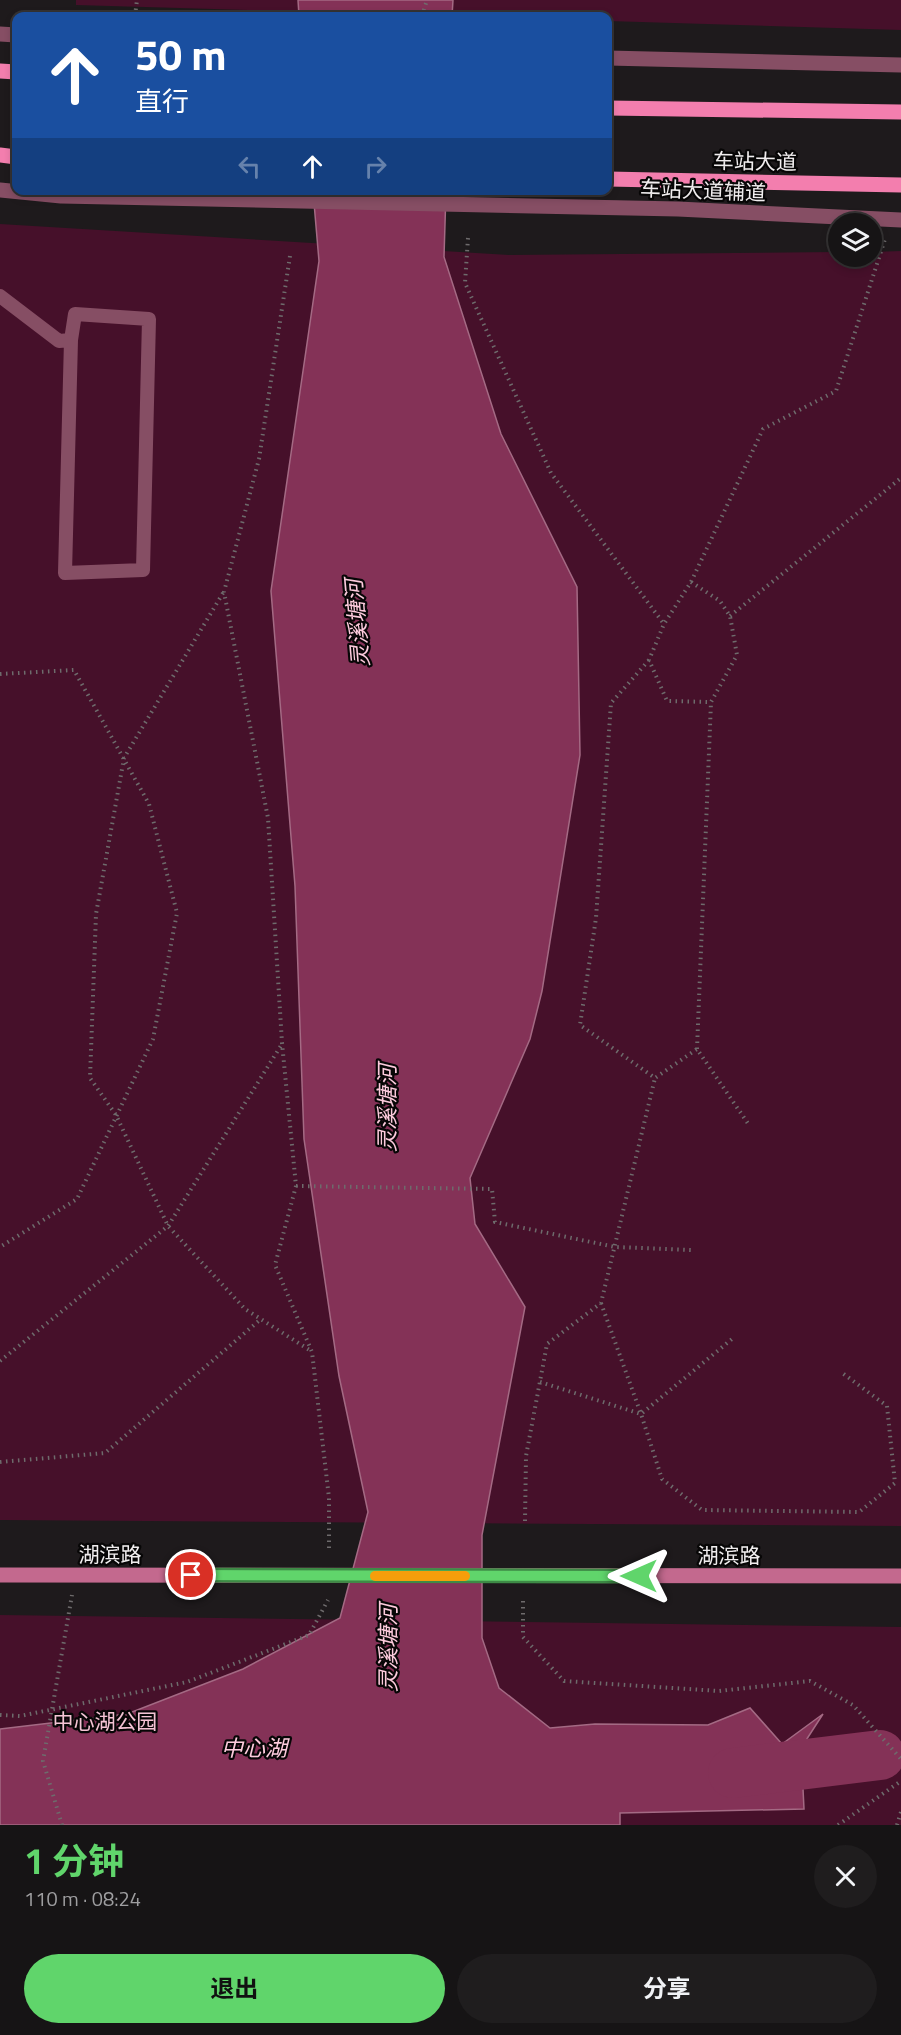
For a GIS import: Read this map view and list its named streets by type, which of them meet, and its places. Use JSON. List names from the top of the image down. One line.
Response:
{"streets":{"main road":["车站大道"],"street":["车站大道辅道","湖滨路"]},"water":["灵溪塘河","中心湖"],"parks":["中心湖公园"],"page":{"turn":["50 m","直行"],"heading":["1 分钟","110 m · 08:24"],"buttons":["退出","分享"]}}
